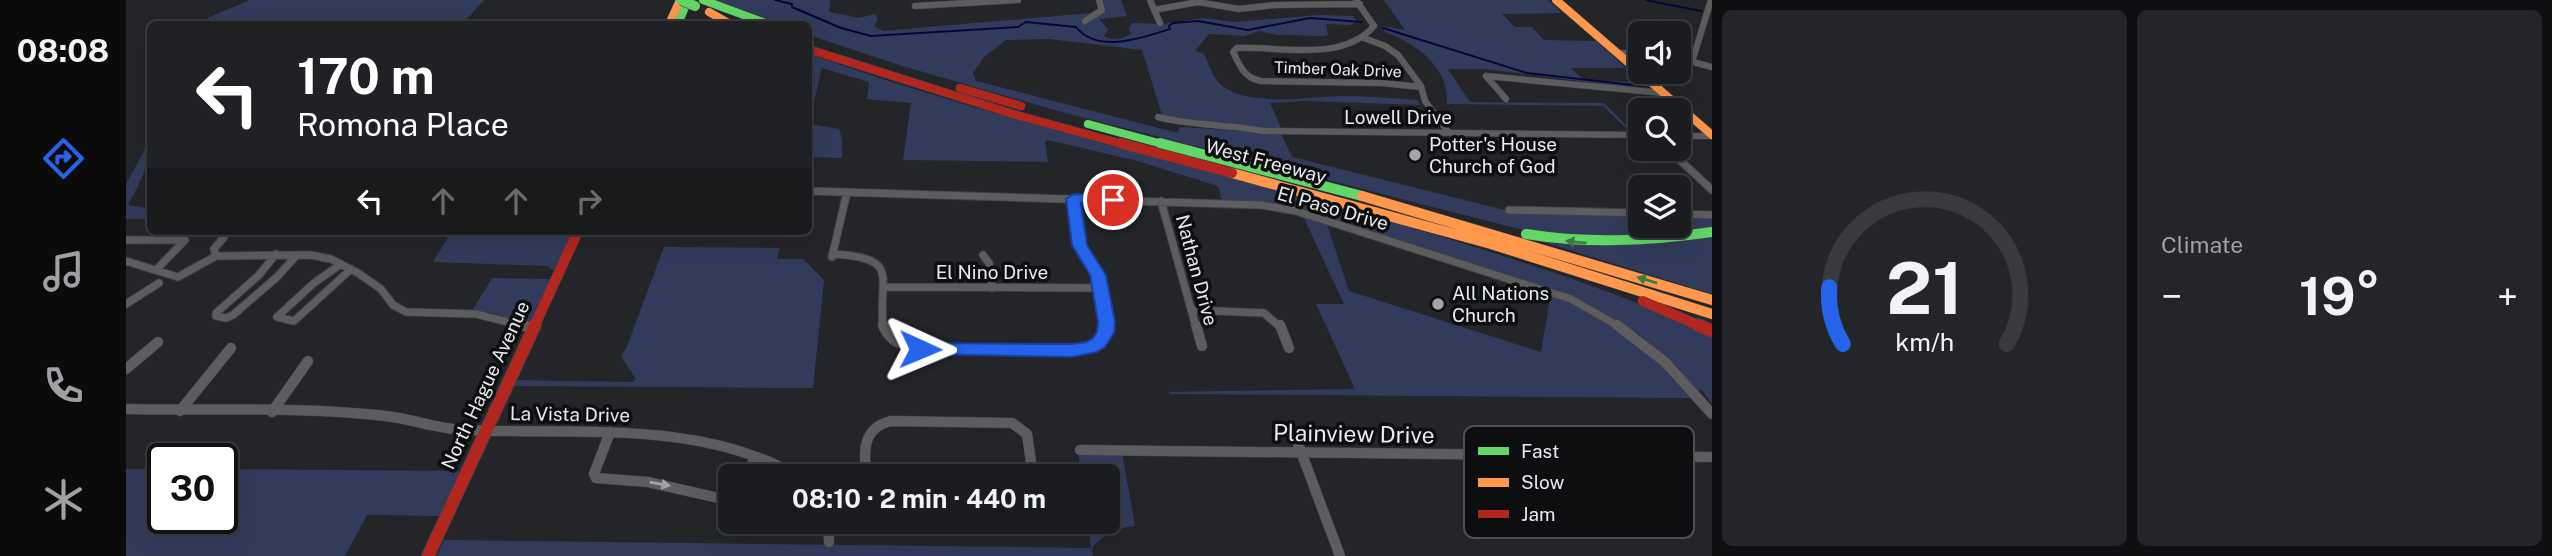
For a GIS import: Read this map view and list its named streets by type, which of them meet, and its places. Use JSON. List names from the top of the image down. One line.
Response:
{"streets":{"main road":["West Freeway","North Hague Avenue"],"street":["Timber Oak Drive","Lowell Drive","El Paso Drive","Nathan Drive","El Nino Drive","La Vista Drive","Plainview Drive"]},"crossings":[["El Paso Drive","Nathan Drive"],["North Hague Avenue","La Vista Drive"]],"places":["Potter's House Church of God","All Nations Church"],"legend":["Fast","Slow","Jam"],"page":{"tabs":"08:08","tile":"Climate","turn":["170 m","Romona Place"],"heat":["−","19°","+"],"limit":"30","trip":"08:10 · 2 min · 440 m","gauge":["21","km/h"]}}
